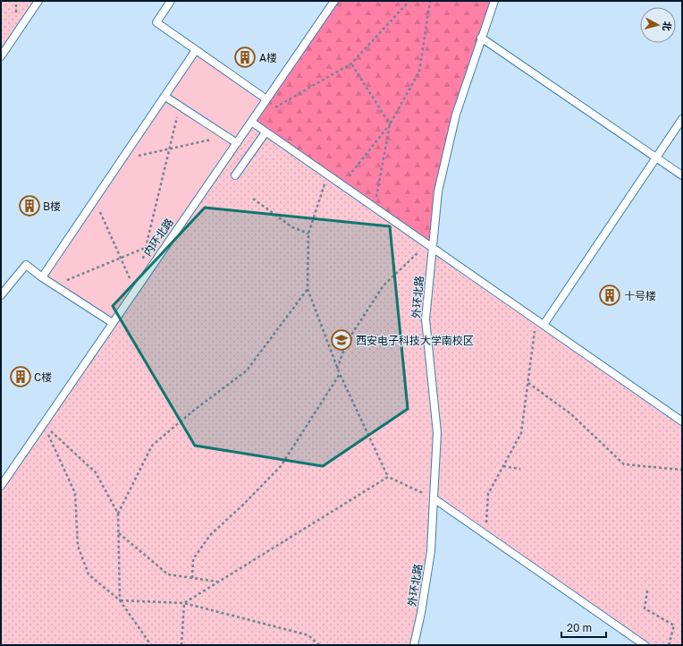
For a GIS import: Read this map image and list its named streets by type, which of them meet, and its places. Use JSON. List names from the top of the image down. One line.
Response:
{"streets":{"lane":["内环北路","外环北路"]},"places":{"building":["A楼","B楼","十号楼","C楼"],"school or university":["西安电子科技大学南校区"]},"scale_bar":"20 m","north":"right"}
